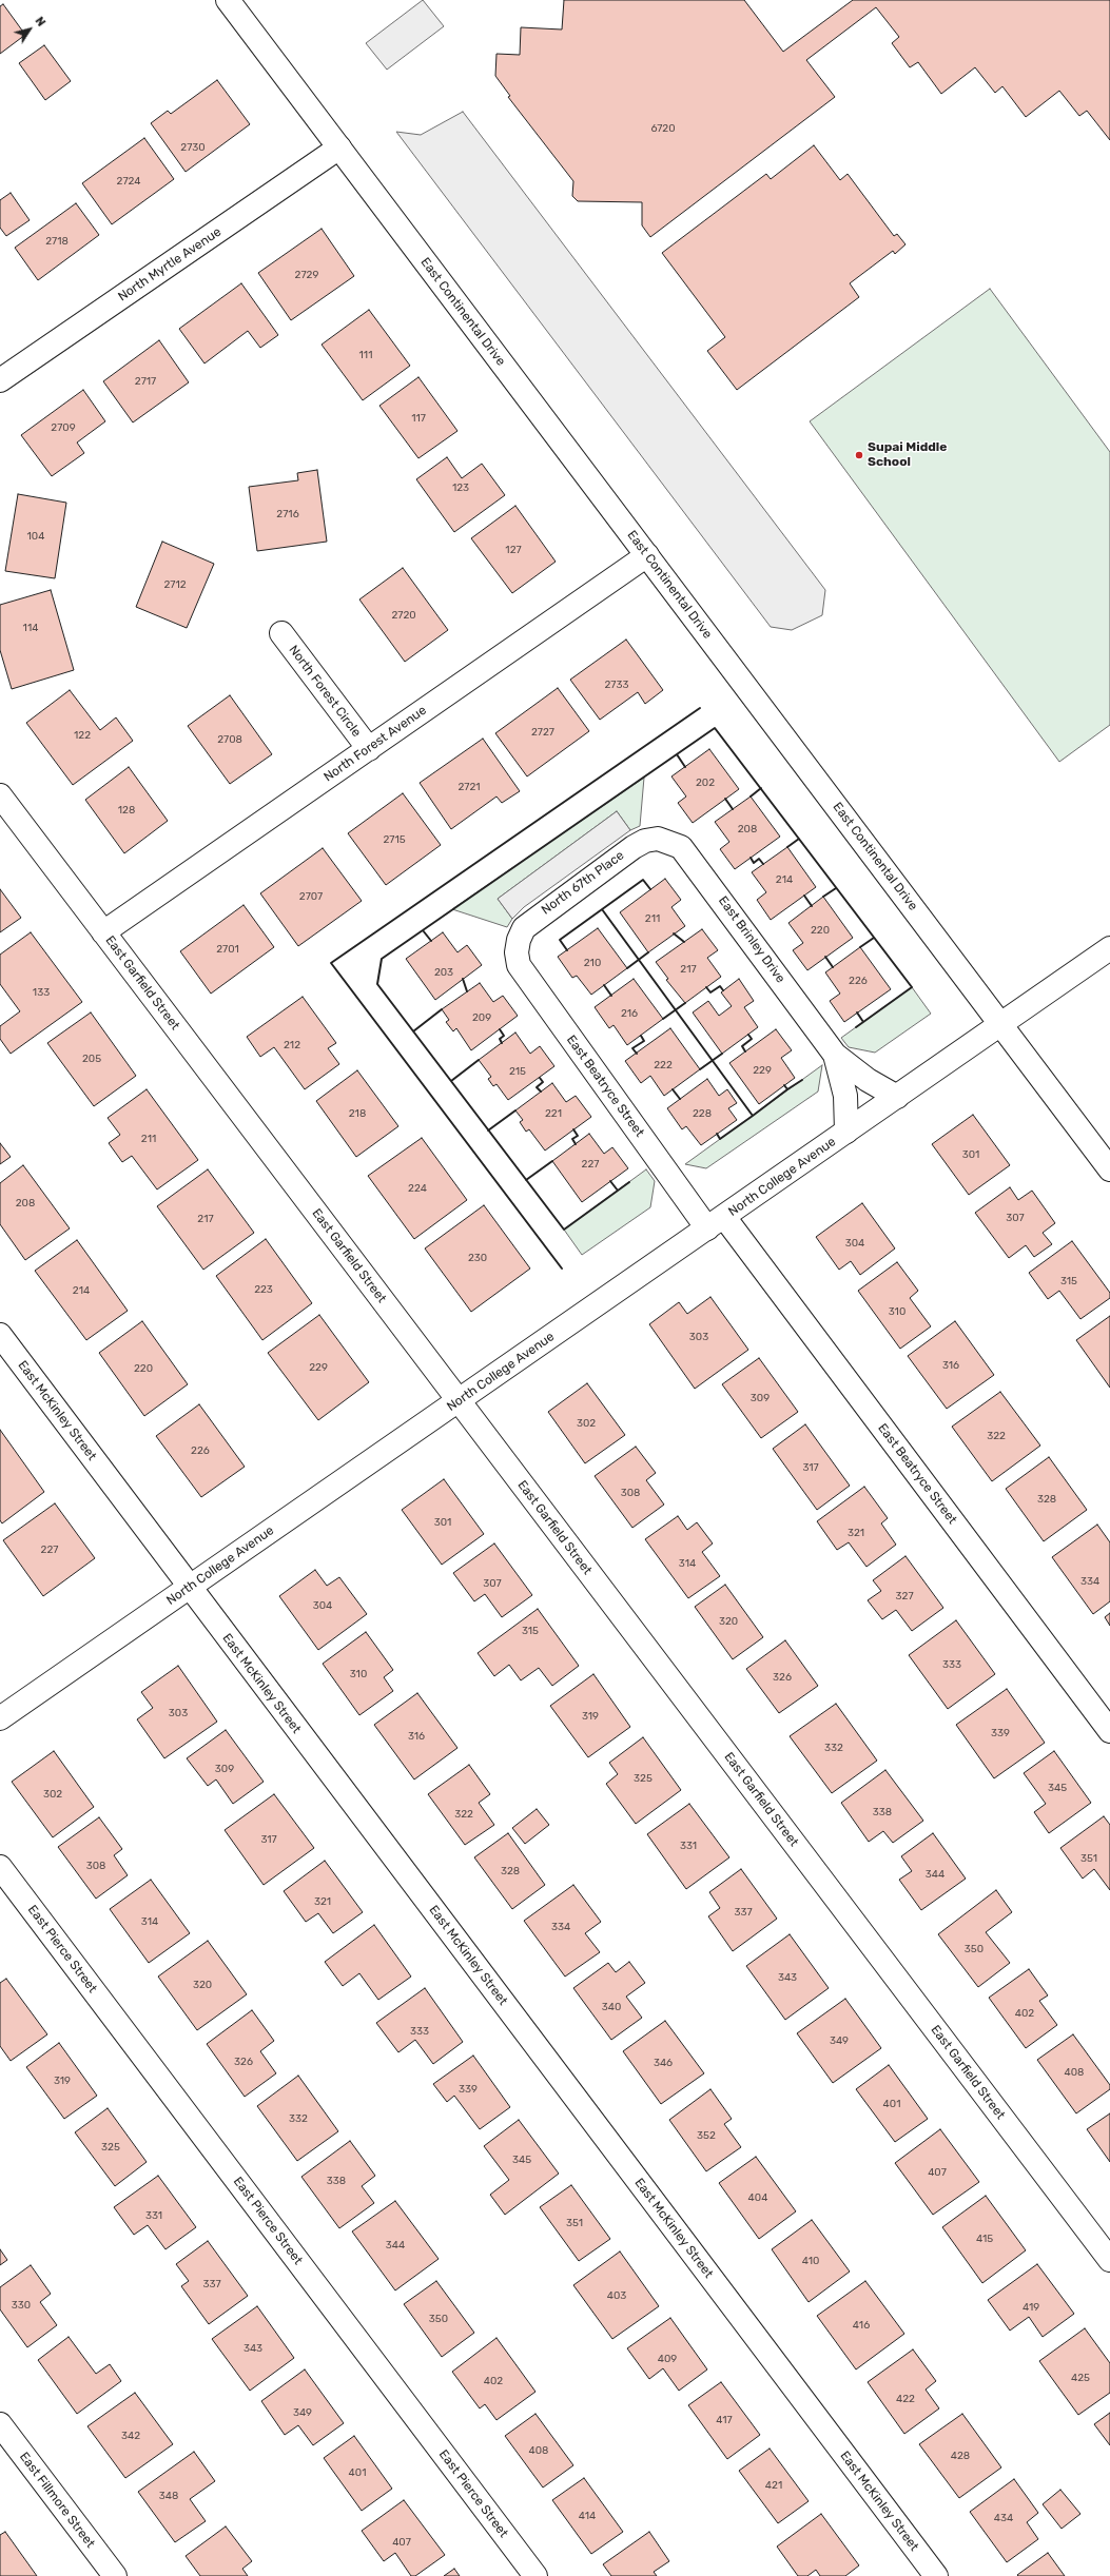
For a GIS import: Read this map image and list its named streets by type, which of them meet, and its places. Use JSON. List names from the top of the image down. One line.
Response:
{"streets":{"street":["North Myrtle Avenue","East Continental Drive","North Forest Circle","North Forest Avenue","North 67th Place","East Brinley Drive","East Garfield Street","East Beatryce Street","North College Avenue","East McKinley Street","East Pierce Street","East Fillmore Street"]},"crossings":[["North Myrtle Avenue","East Continental Drive"],["East Continental Drive","North Forest Avenue"],["East Continental Drive","North College Avenue"],["North Forest Circle","North Forest Avenue"],["North Forest Avenue","East Garfield Street"],["North 67th Place","East Brinley Drive"],["North 67th Place","East Beatryce Street"],["East Brinley Drive","North College Avenue"],["East Garfield Street","North College Avenue"],["East Beatryce Street","North College Avenue"],["North College Avenue","East McKinley Street"]],"places":["Supai Middle School"],"house_numbers":["6720","2730","2724","2718","2729","111","2717","117","2709","123","2716","104","127","2712","2720","114","2733","2727","122","2708","202","2721","128","208","2715","214","2707","211","220","2701","210","217","203","226","133","216","209","212","205","222","229","215","218","221","228","211","301","227","224","208","307","217","304","230","315","223","214","310","303","316","229","220","309","302","322","226","317","308","328","301","321","227","314","334","307","327","304","320","315","333","310","326","303","319","339","316","332","309","325","345","302","338","322","317","331","351","308","328","344","321","337","314","334","350","343","320","340","402","333","349","326","346","408","319","339","401","332","352","325","345","407","338","404","331","351","415","344","410","337","403","330","419","350","416","343","409","425","402","422","349","417","342","408","428","401","421","348","414","434","407"],"north":"top right"}
